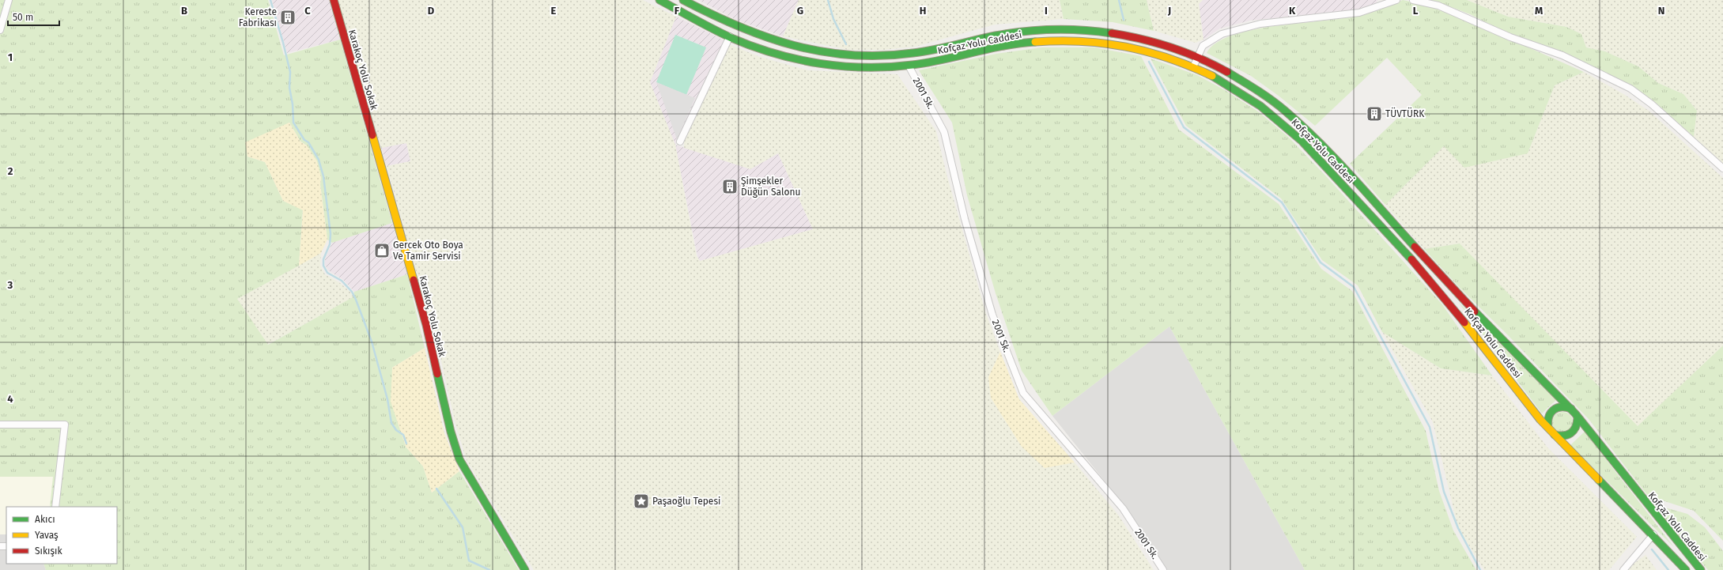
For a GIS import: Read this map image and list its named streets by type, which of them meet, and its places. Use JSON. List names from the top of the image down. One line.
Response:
{"streets":{"main road":["Kofçaz Yolu Caddesi","Karakoç Yolu Sokak"],"street":["2001 Sk."]},"crossings":[["Kofçaz Yolu Caddesi","2001 Sk."]],"places":{"building":["Kereste Fabrikası","TÜVTÜRK","Şimşekler Düğün Salonu"],"shop":["Gercek Oto Boya Ve Tamir Servisi"],"place":["Paşaoğlu Tepesi"]},"legend":["Akıcı","Yavaş","Sıkışık"],"scale_bar":"50 m","grid":{"columns":["B","C","D","E","F","G","H","I","J","K","L","M","N"],"rows":["1","2","3","4"]}}
